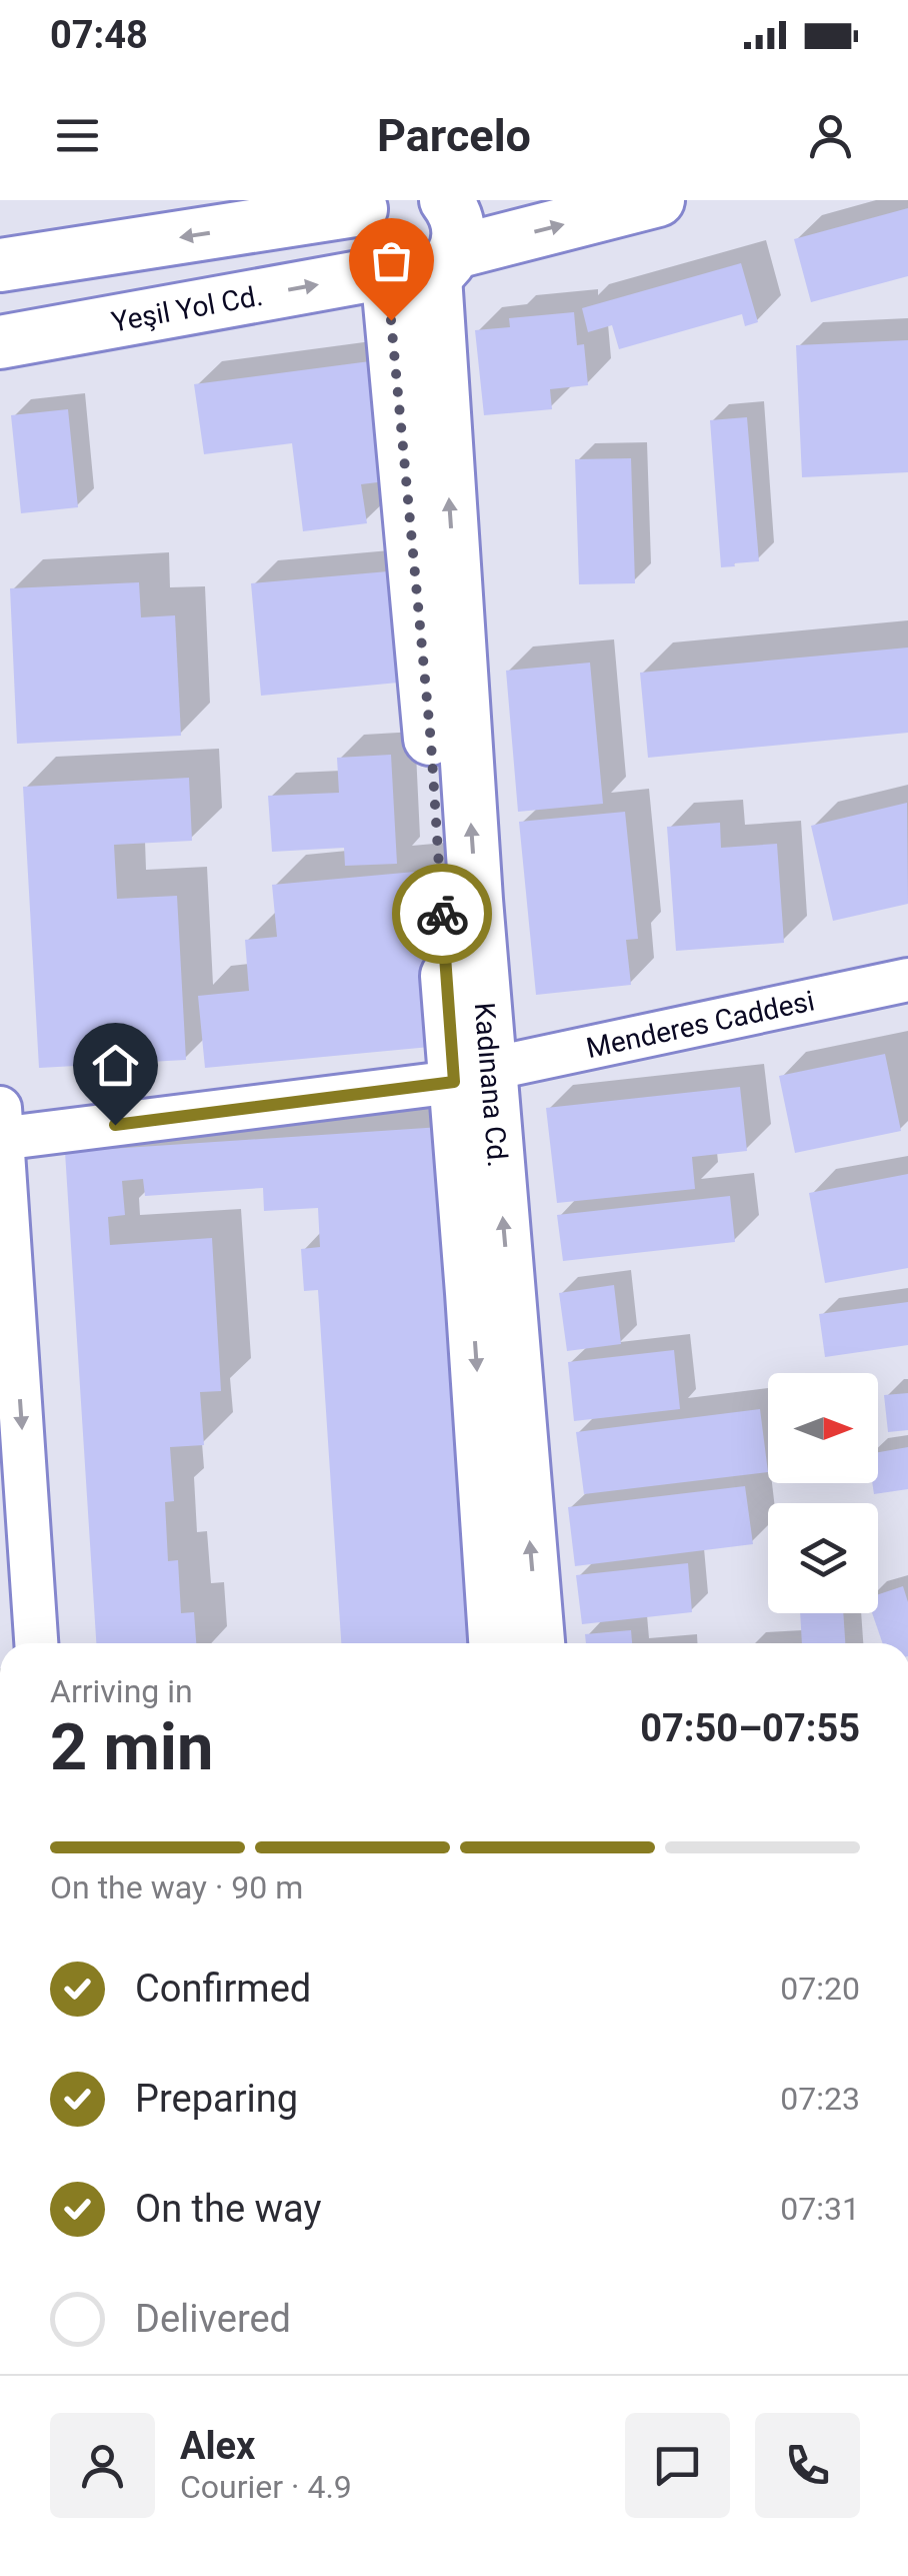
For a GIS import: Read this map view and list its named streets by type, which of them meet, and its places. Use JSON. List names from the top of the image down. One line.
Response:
{"streets":{"street":["Yeşil Yol Cd.","Menderes Caddesi","Kadınana Cd."]},"crossings":[["Yeşil Yol Cd.","Kadınana Cd."],["Menderes Caddesi","Kadınana Cd."]],"north":"right","page":{"status":"07:48","header":"Parcelo","heading":["2 min","Arriving in","07:50–07:55"],"panel":["Alex","Courier · 4.9"],"bar":"On the way · 90 m","list":[["Confirmed","07:20"],["Preparing","07:23"],["On the way","07:31"],"Delivered"]}}
